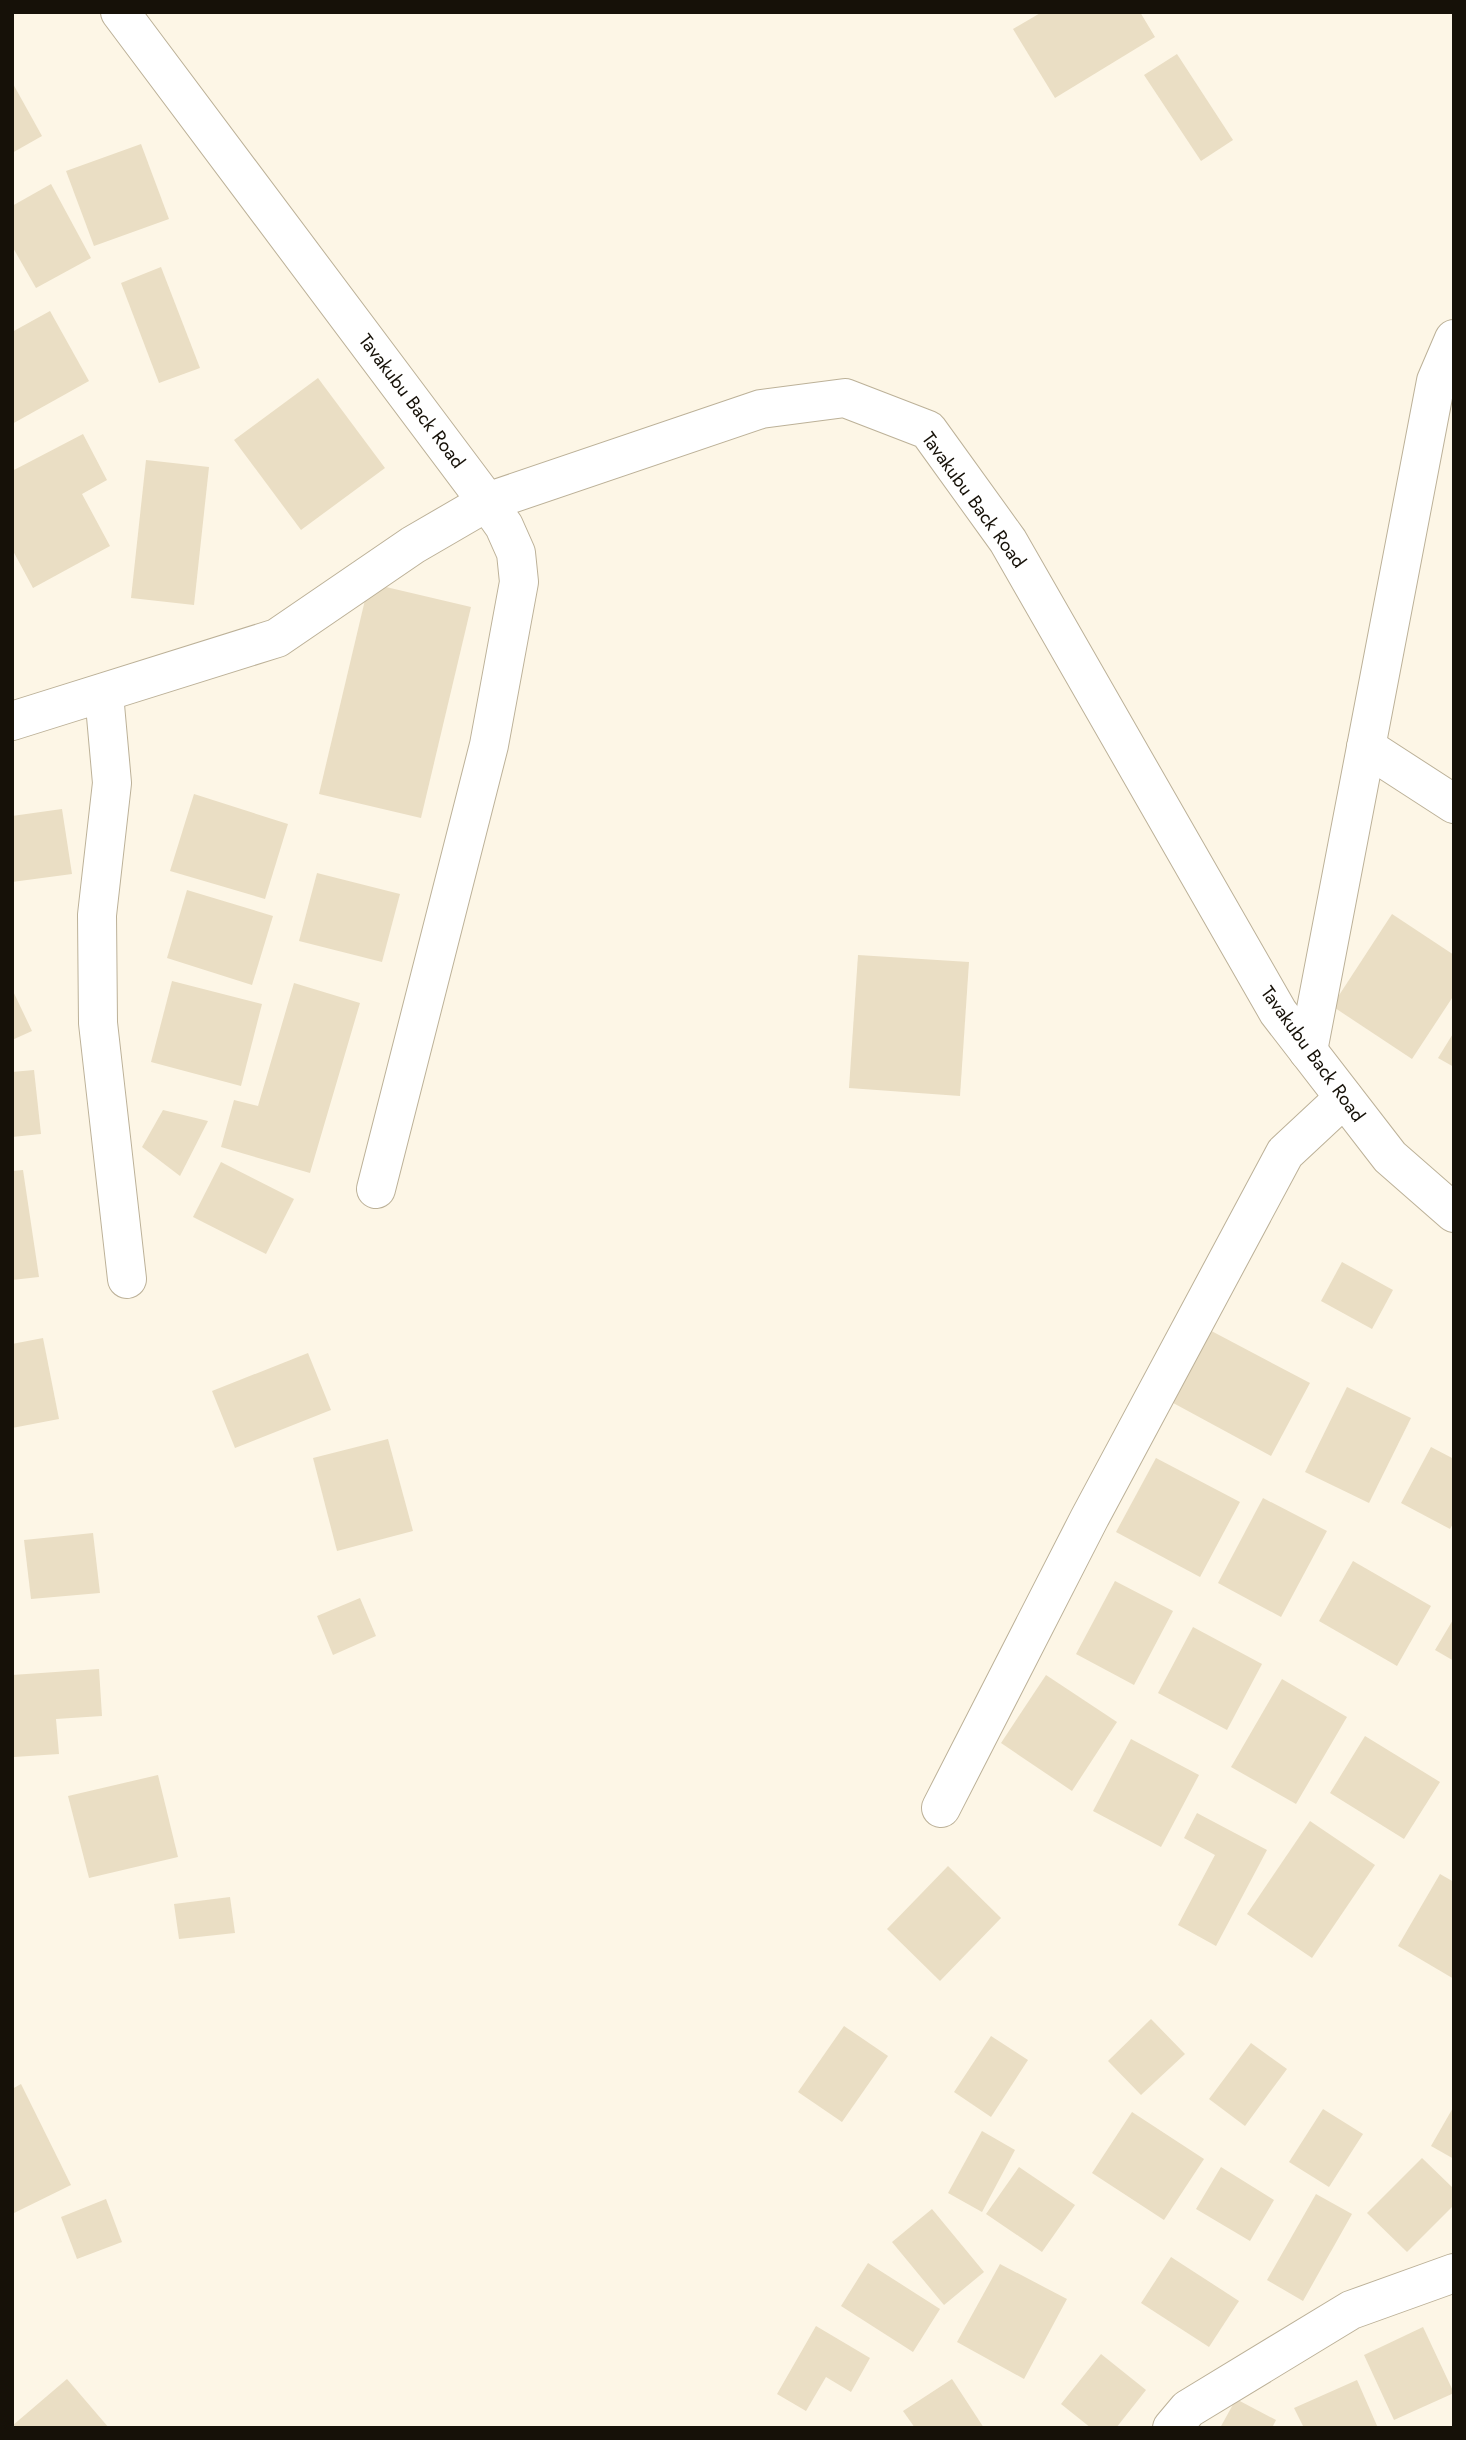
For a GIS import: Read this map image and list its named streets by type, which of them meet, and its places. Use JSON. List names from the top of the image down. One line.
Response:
{"streets":{"street":["Tavakubu Back Road"]}}
